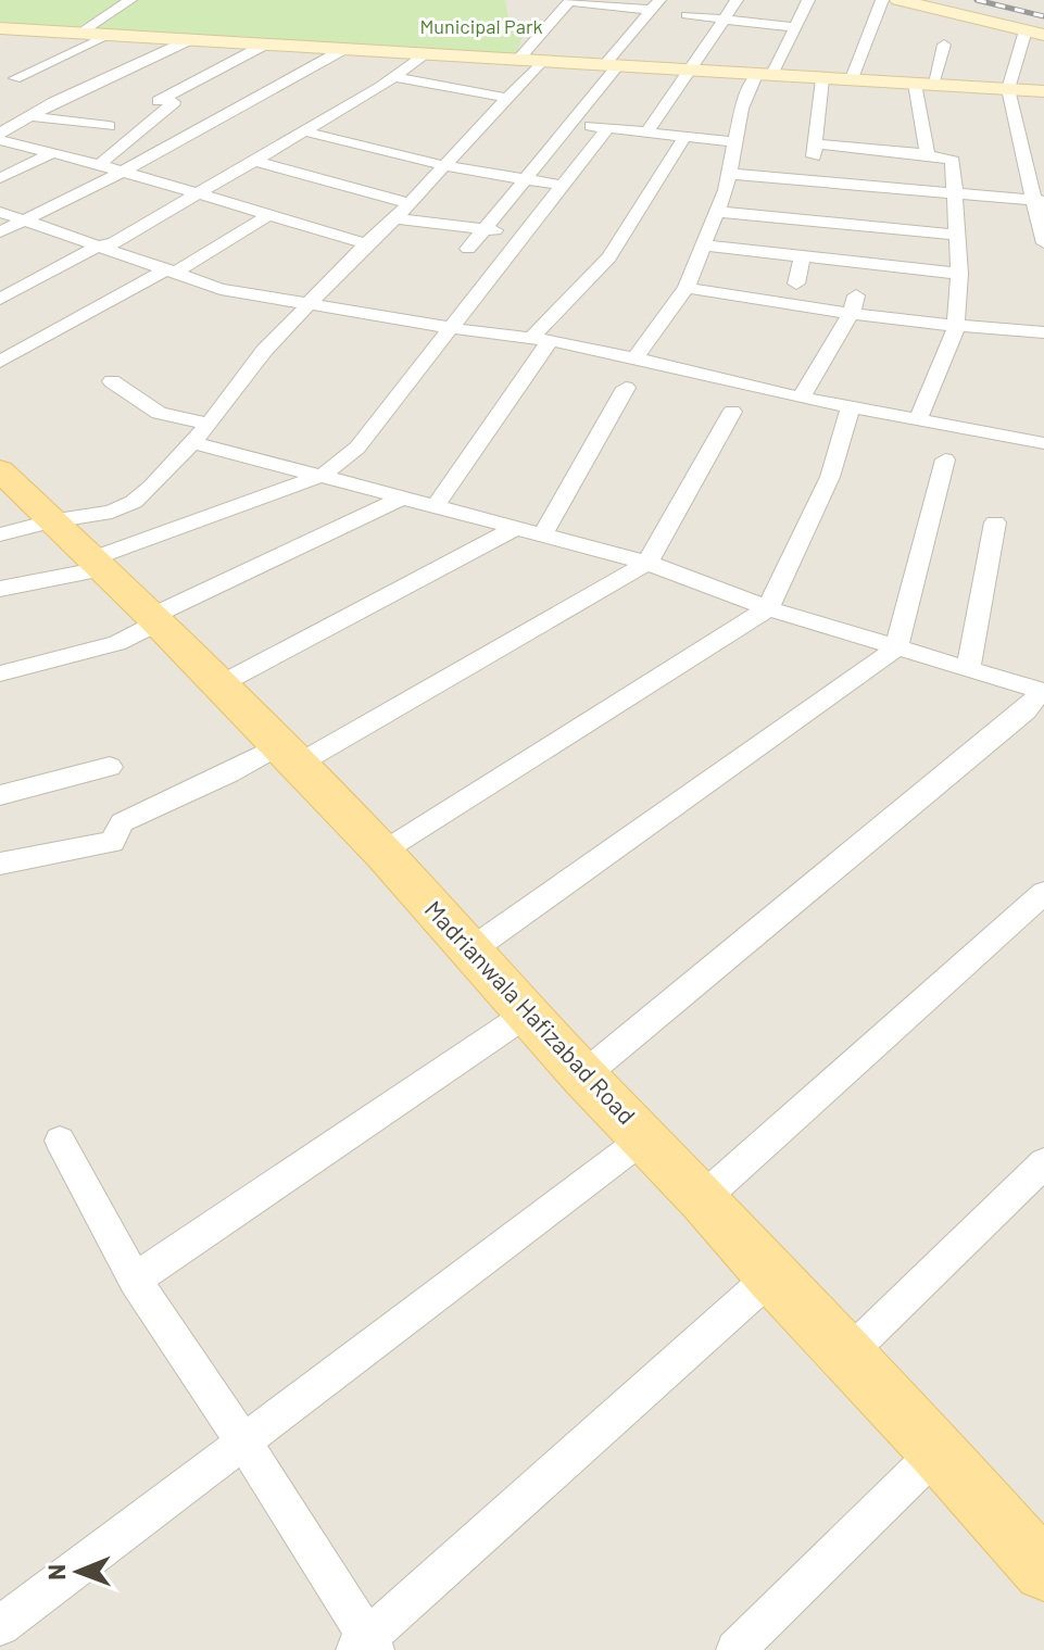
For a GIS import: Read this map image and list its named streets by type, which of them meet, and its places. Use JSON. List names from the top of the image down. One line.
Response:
{"streets":{"main road":["Madrianwala Hafizabad Road"]},"parks":["Municipal Park"],"north":"left"}
